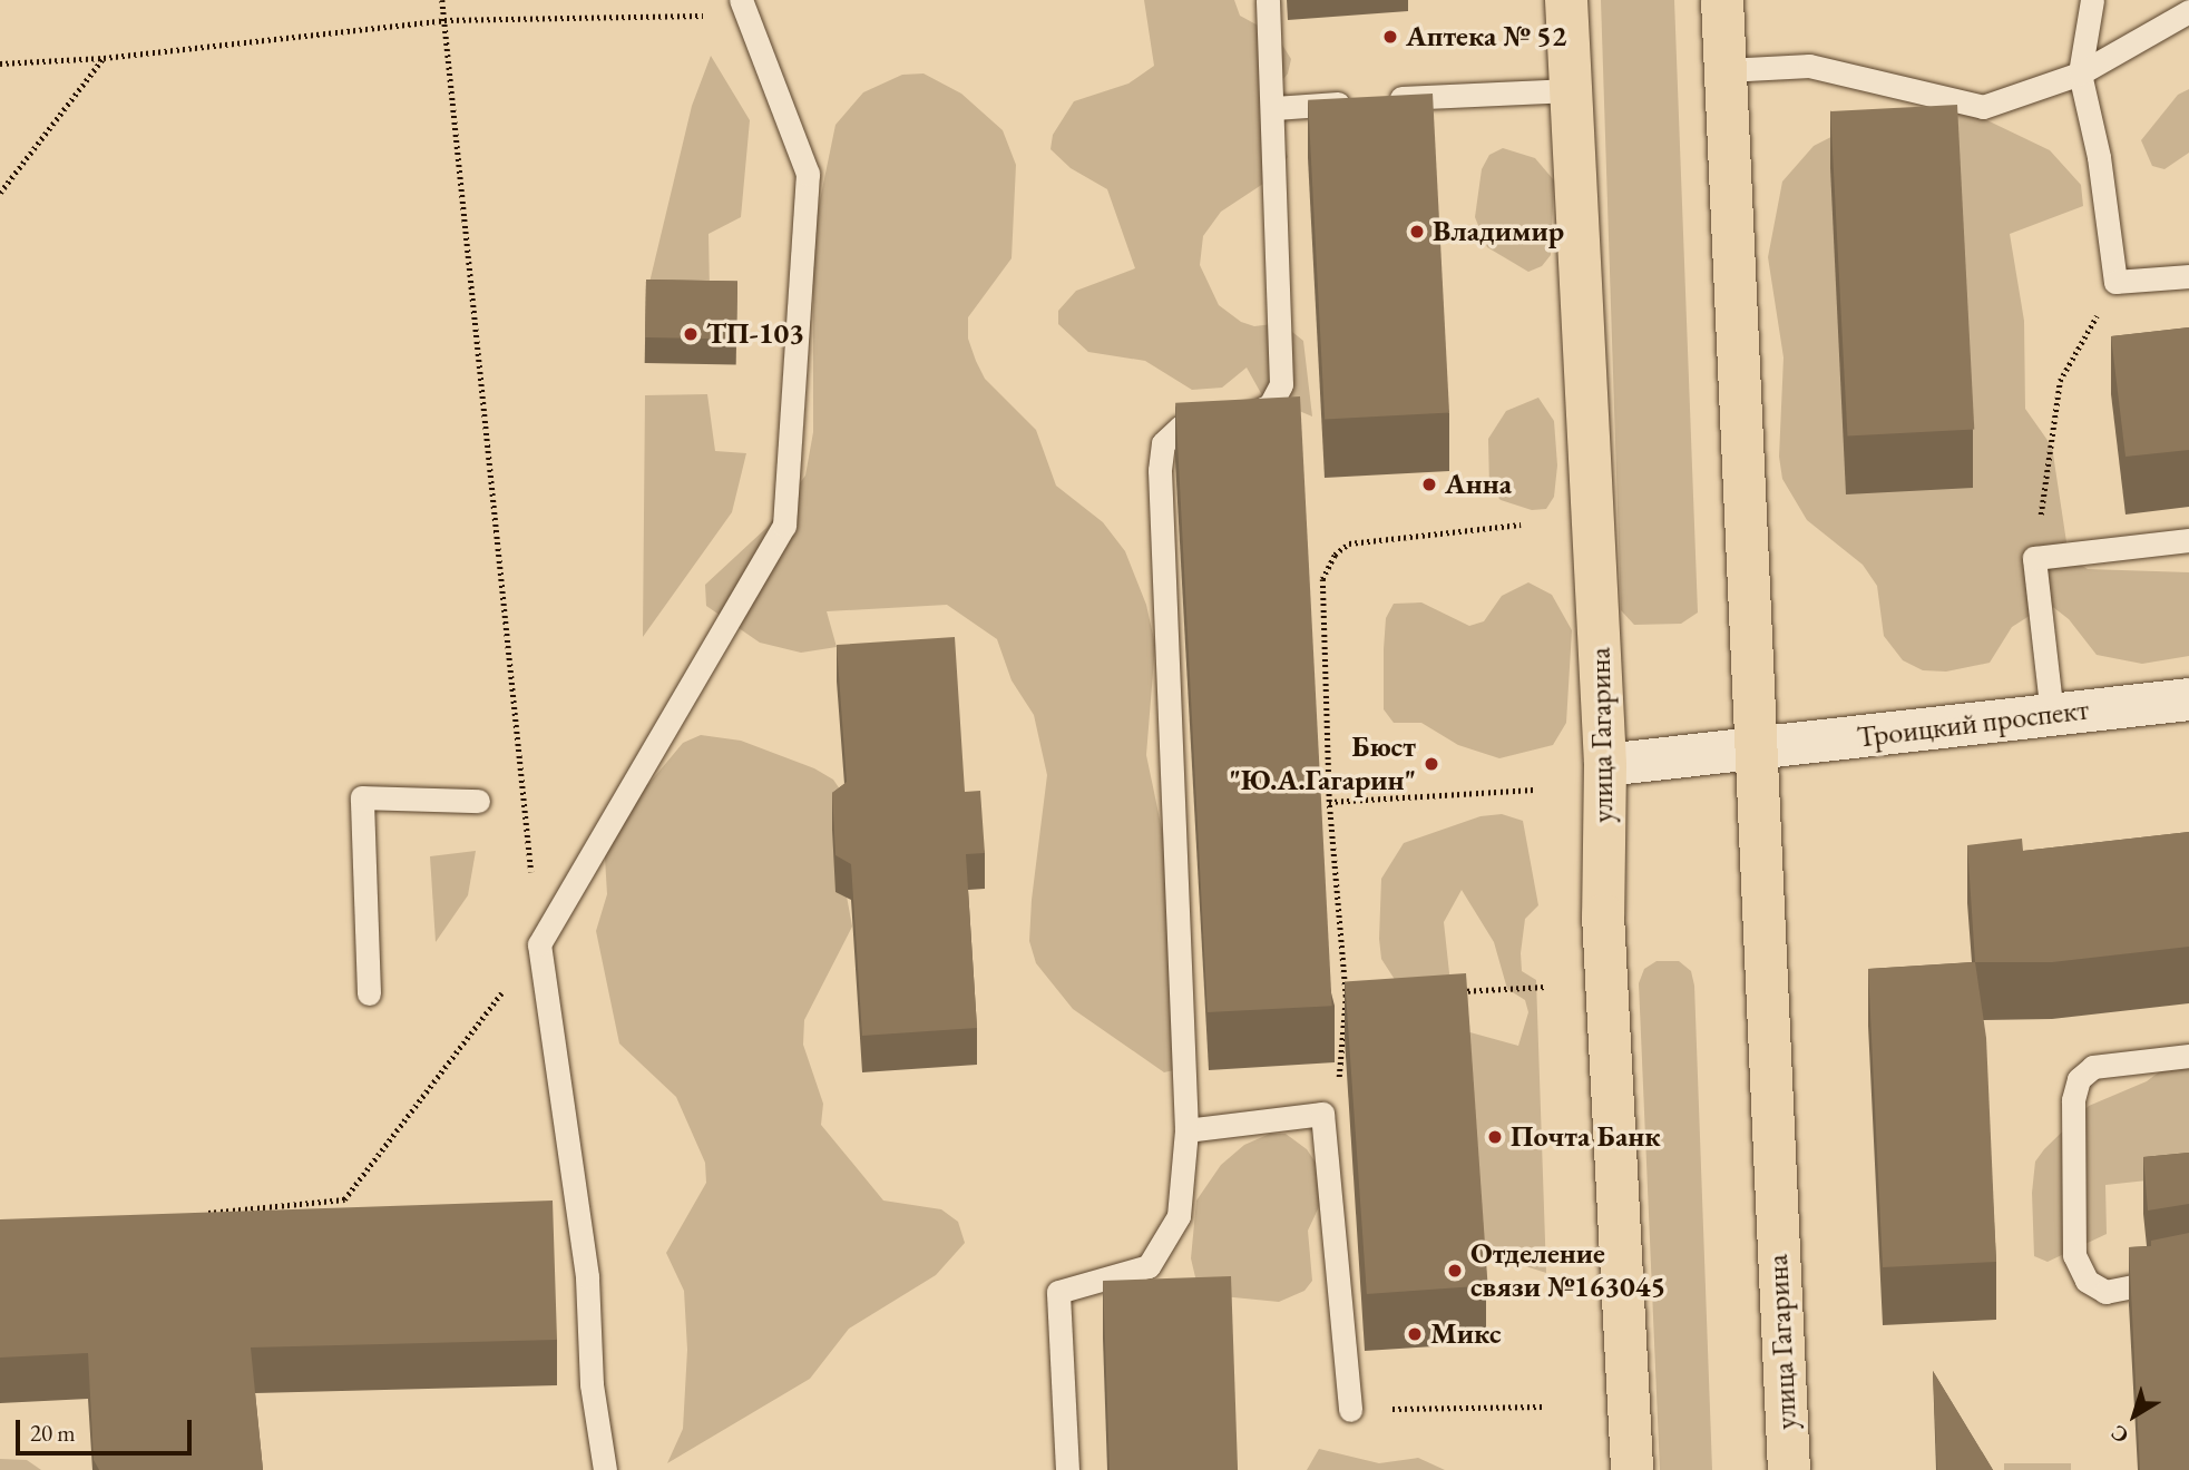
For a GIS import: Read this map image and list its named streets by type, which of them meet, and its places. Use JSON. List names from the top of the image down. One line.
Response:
{"streets":{"main road":["Троицкий проспект","улица Гагарина"]},"crossings":[["Троицкий проспект","улица Гагарина"]],"places":["Аптека № 52","Владимир","ТП-103","Анна","Бюст \"Ю.А.Гагарин\"","Почта Банк","Отделение связи №163045","Микс"],"scale_bar":"20 m","north":"bottom left"}
